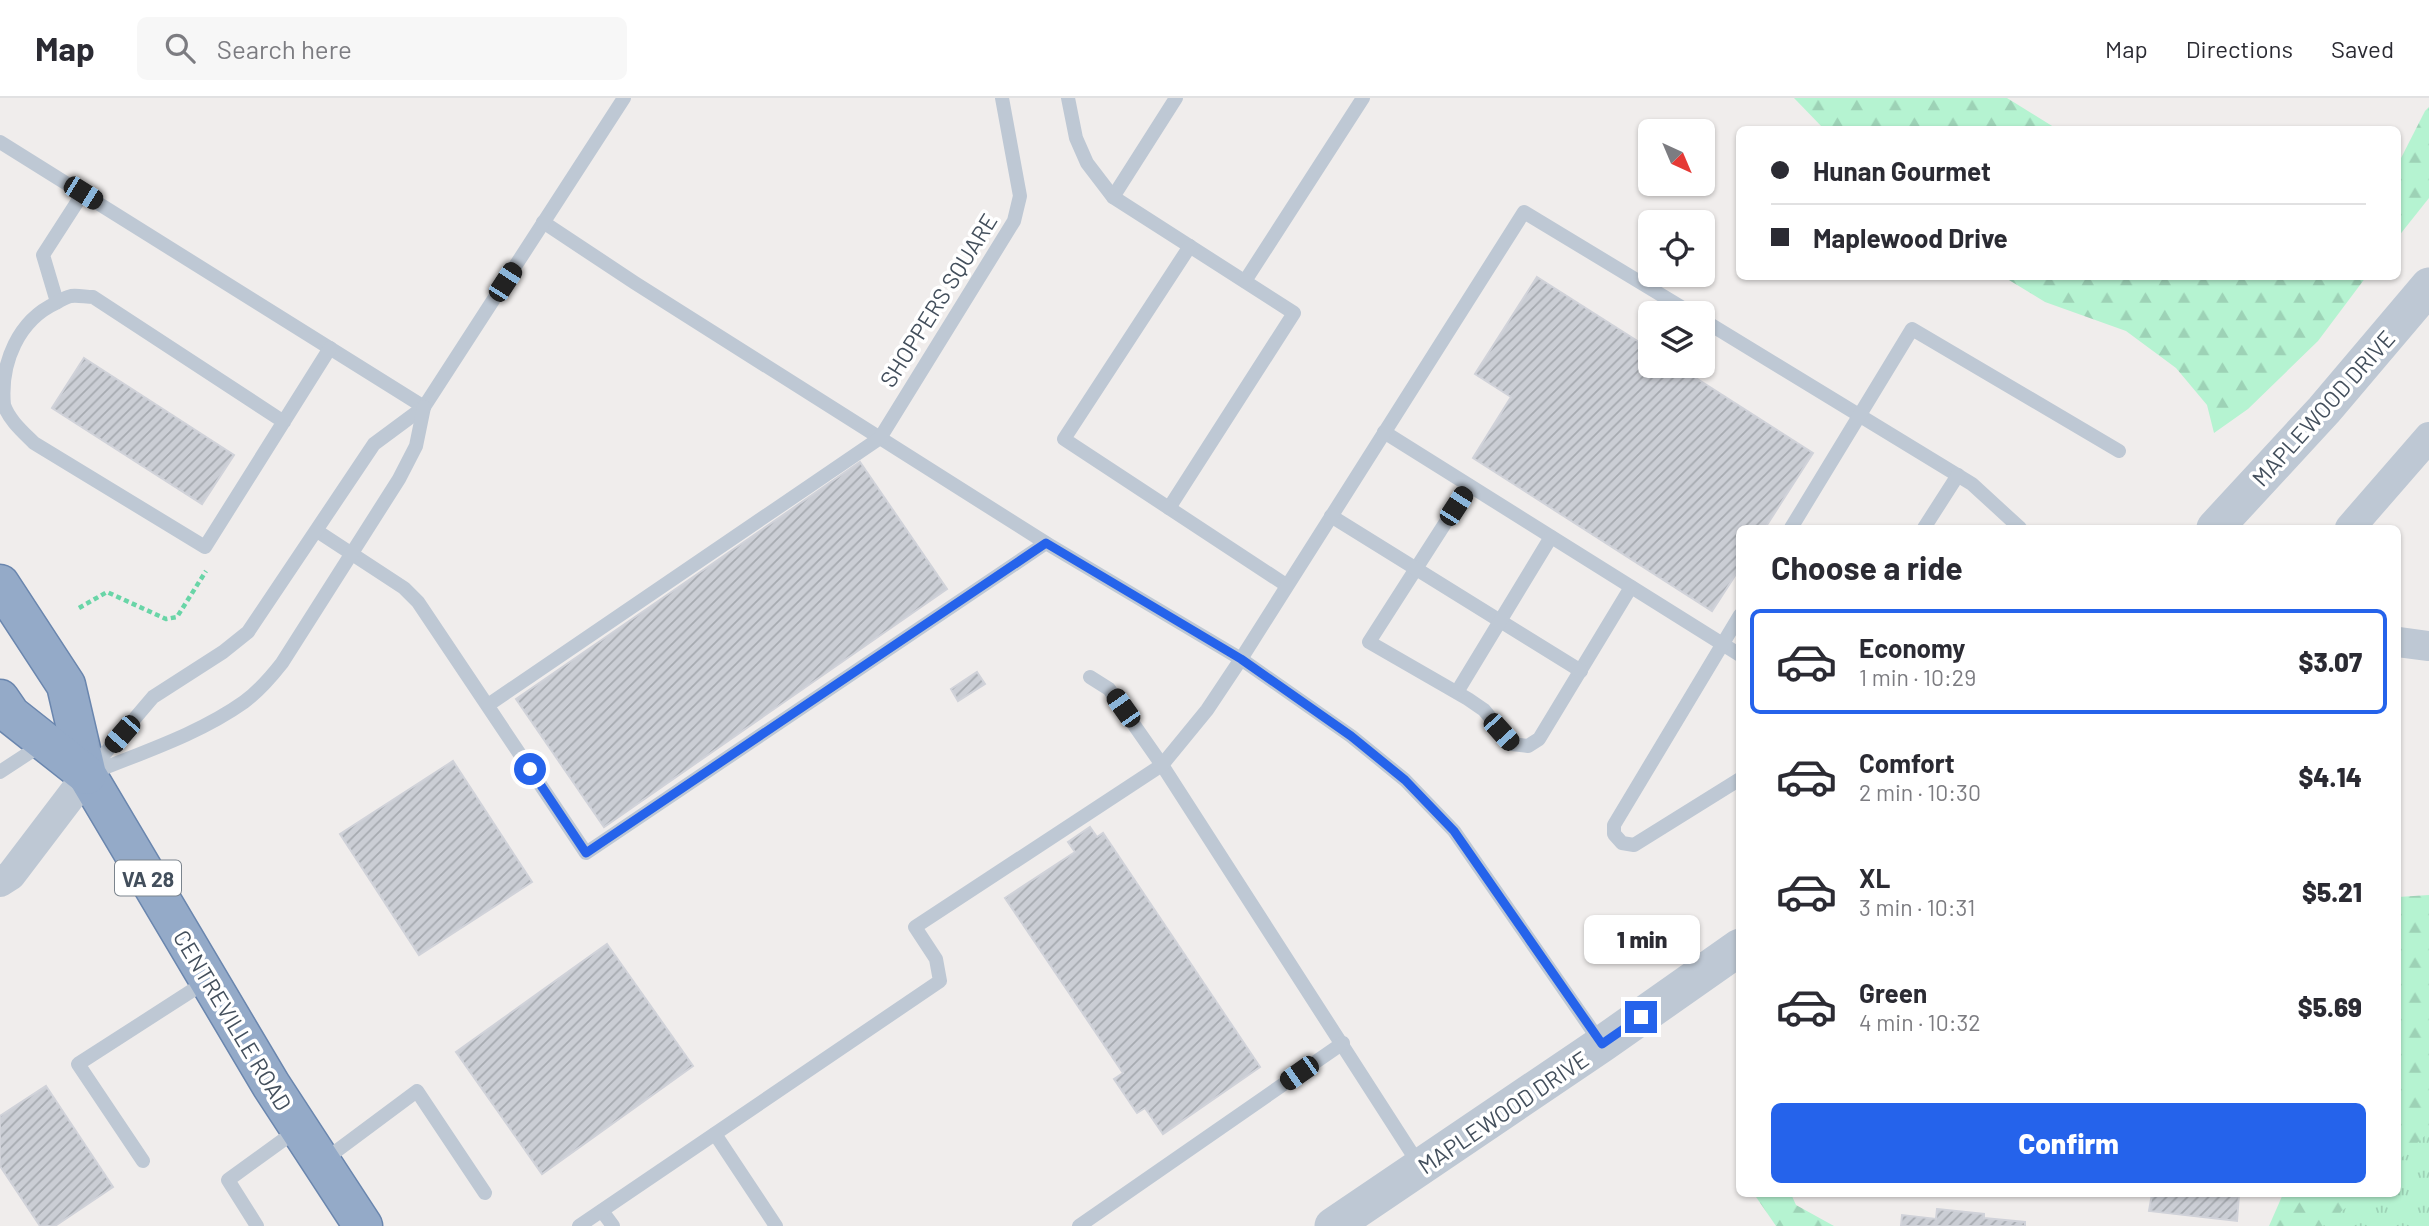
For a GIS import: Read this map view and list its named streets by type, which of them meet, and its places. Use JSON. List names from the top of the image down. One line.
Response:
{"streets":{"highway":["VA 28","CENTREVILLE ROAD"],"street":["MAPLEWOOD DRIVE"],"lane":["SHOPPERS SQUARE"]},"north":"bottom right","page":{"header":"Map","search":"Search here","nav":["Map","Directions","Saved"],"banner":["Hunan Gourmet","Maplewood Drive"],"heading":"Choose a ride","list":[{"name":"Economy","note":"1 min · 10:29","value":"$3.07"},{"name":"Comfort","note":"2 min · 10:30","value":"$4.14"},{"name":"XL","note":"3 min · 10:31","value":"$5.21"},{"name":"Green","note":"4 min · 10:32","value":"$5.69"}],"bubble":"1 min","buttons":"Confirm"}}
